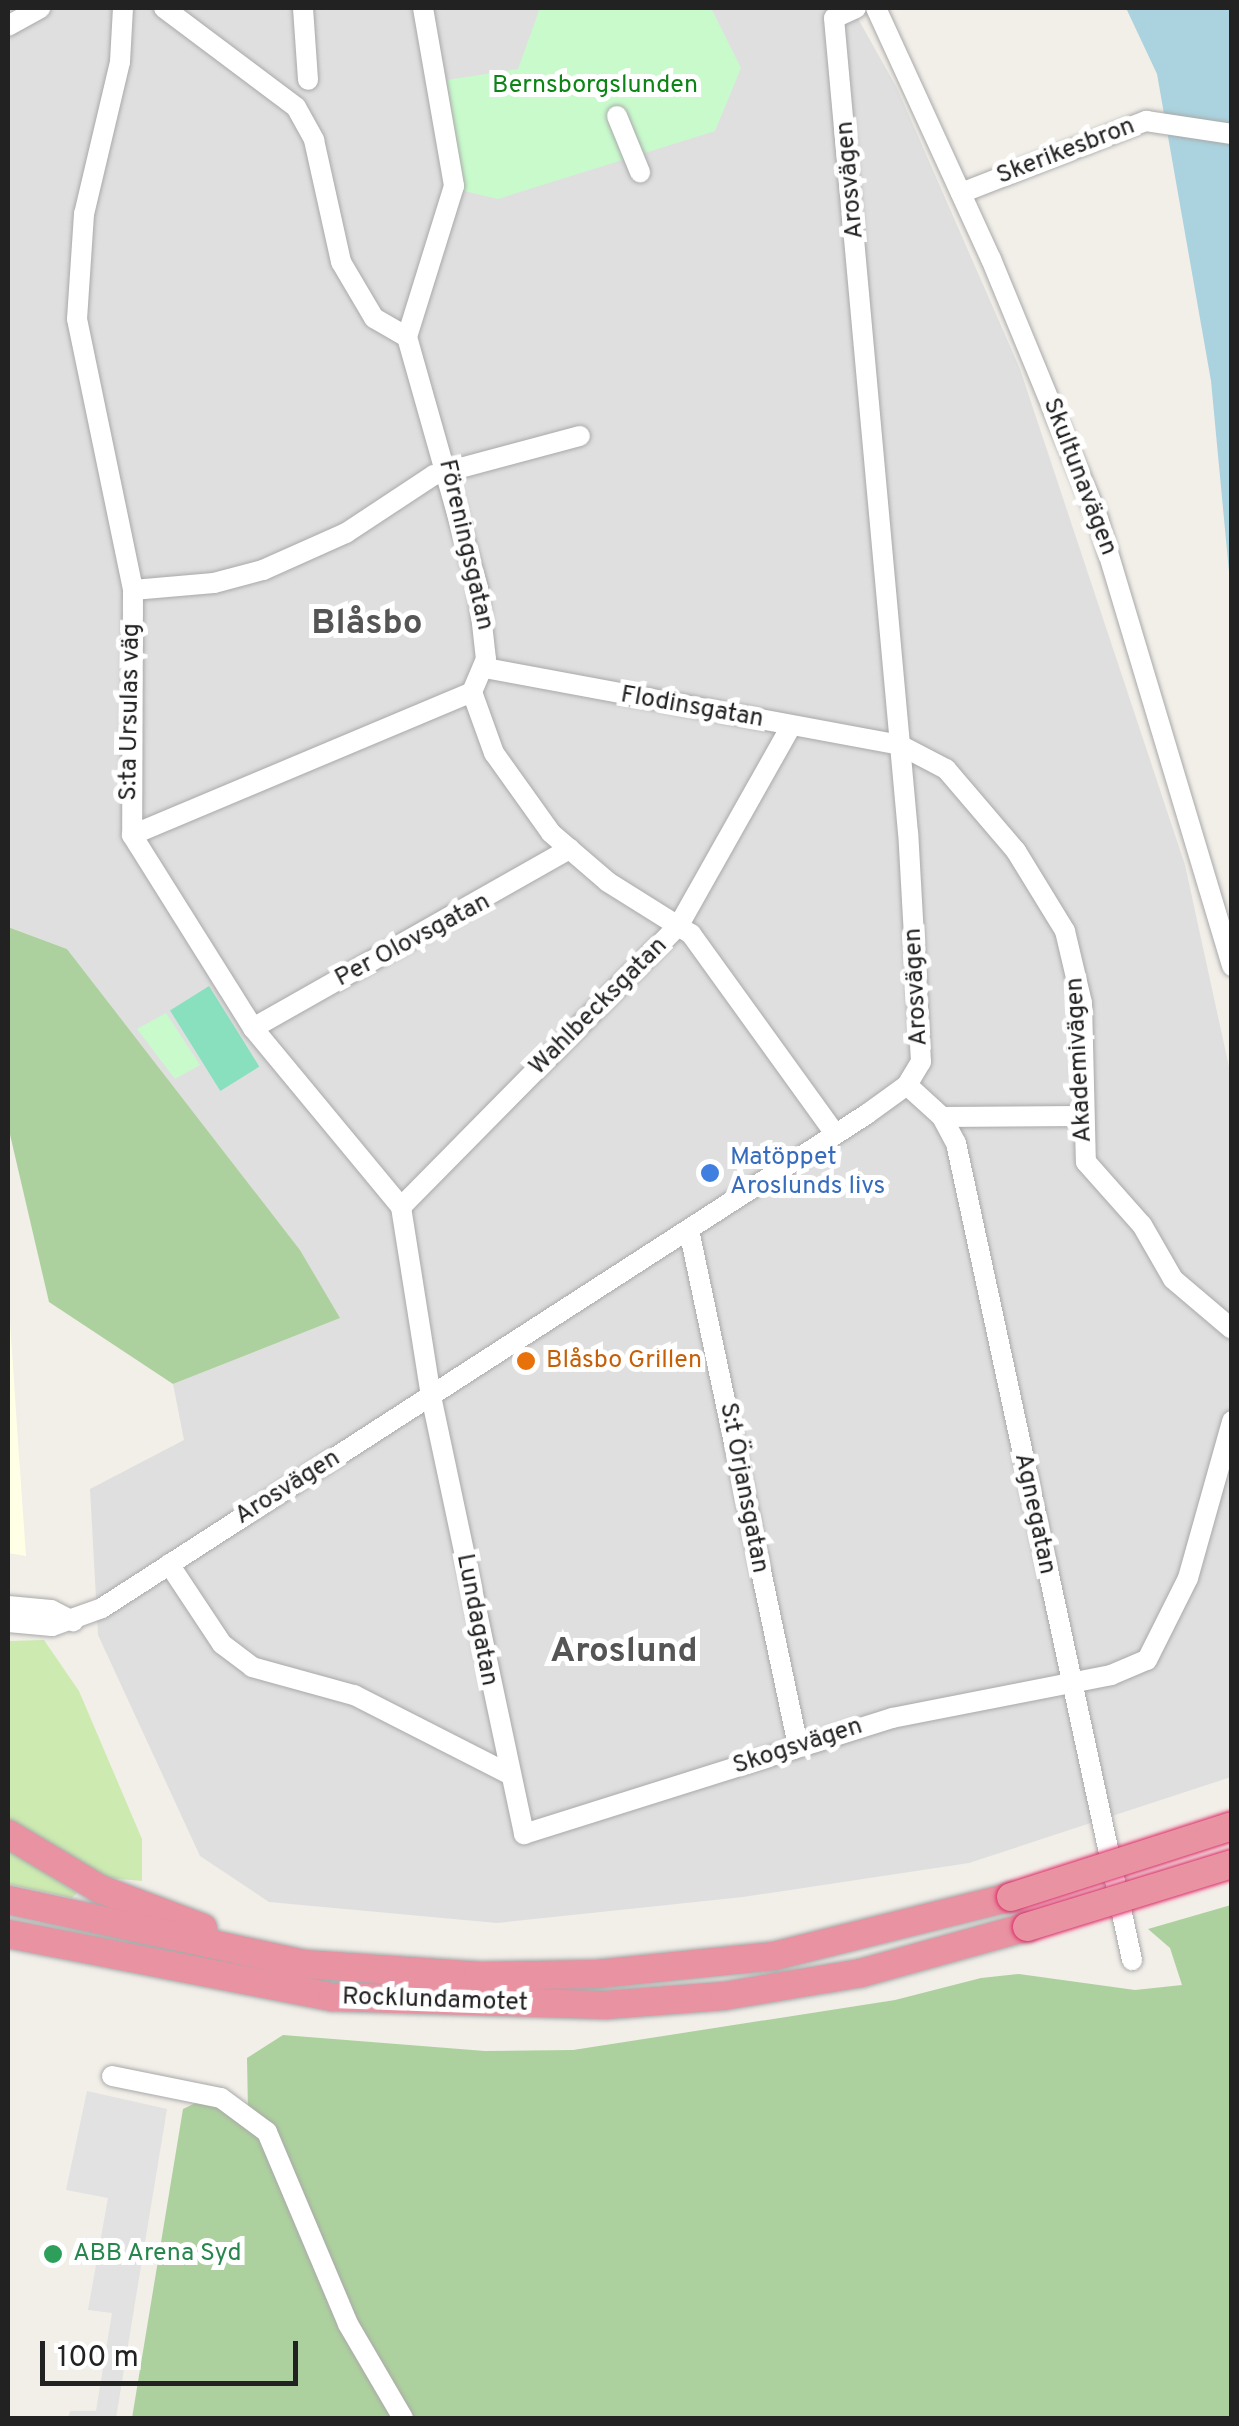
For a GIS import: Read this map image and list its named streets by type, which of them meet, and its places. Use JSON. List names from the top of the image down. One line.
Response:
{"streets":{"highway":["Rocklundamotet"],"street":["Skerikesbron","Arosvägen","Skultunavägen","Föreningsgatan","Flodinsgatan","S:ta Ursulas väg","Per Olovsgatan","Wahlbecksgatan","Akademivägen","S:t Örjansgatan","Agnegatan","Lundagatan","Skogsvägen"]},"crossings":[["Skerikesbron","Skultunavägen"],["Arosvägen","Flodinsgatan"],["Arosvägen","Akademivägen"],["Arosvägen","S:t Örjansgatan"],["Arosvägen","Agnegatan"],["Arosvägen","Lundagatan"],["Föreningsgatan","Flodinsgatan"],["Flodinsgatan","Wahlbecksgatan"],["Flodinsgatan","Akademivägen"],["S:ta Ursulas väg","Per Olovsgatan"],["S:ta Ursulas väg","Wahlbecksgatan"],["S:t Örjansgatan","Skogsvägen"],["Agnegatan","Skogsvägen"],["Lundagatan","Skogsvägen"]],"districts":["Blåsbo","Aroslund"],"parks":["Bernsborgslunden"],"places":["Matöppet Aroslunds livs","Blåsbo Grillen","ABB Arena Syd"],"scale_bar":"100 m"}
